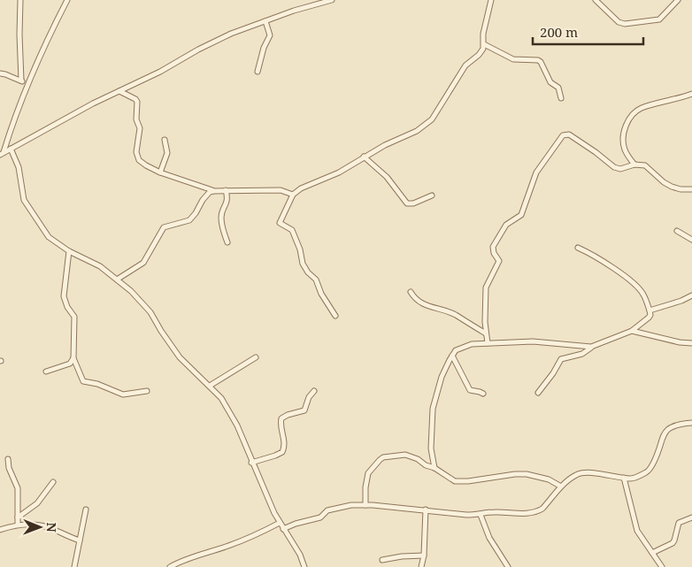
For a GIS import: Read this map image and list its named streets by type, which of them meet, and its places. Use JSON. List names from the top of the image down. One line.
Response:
{"scale_bar":"200 m","north":"right"}
